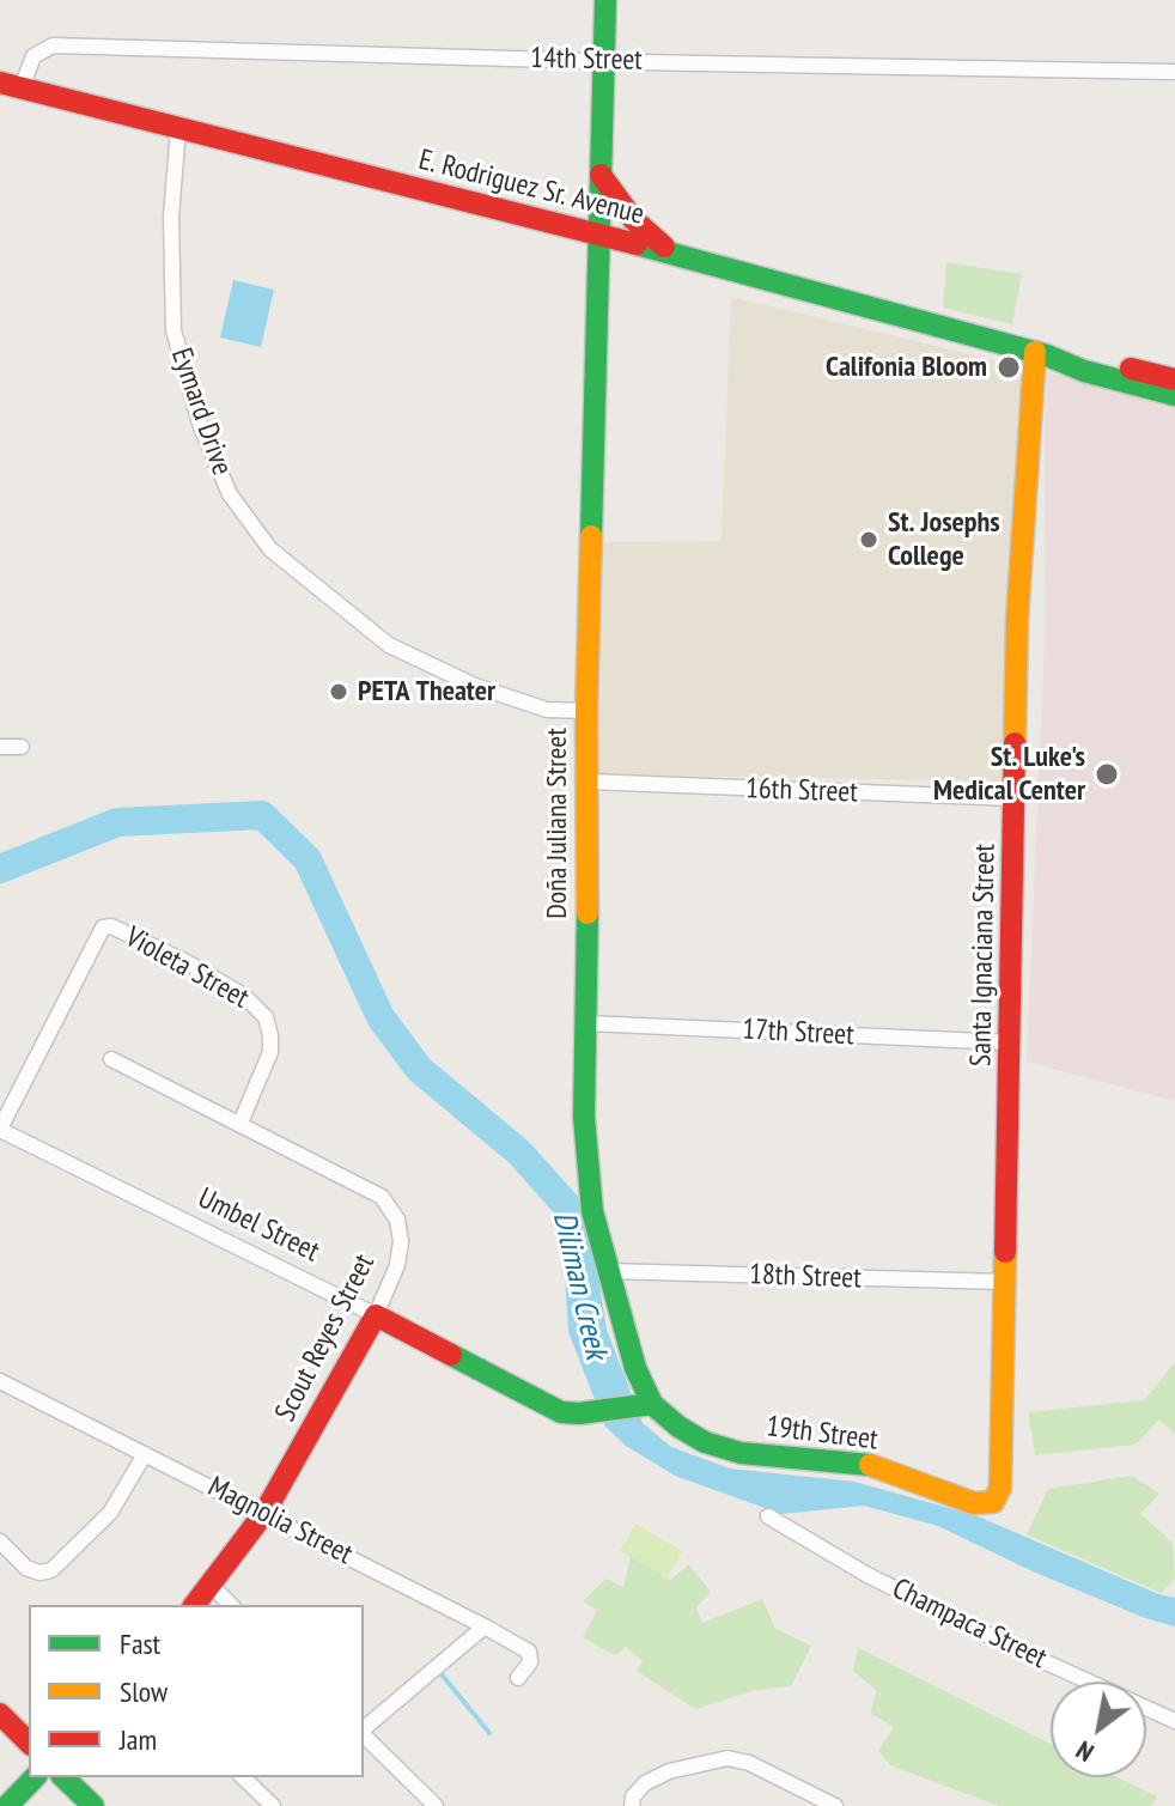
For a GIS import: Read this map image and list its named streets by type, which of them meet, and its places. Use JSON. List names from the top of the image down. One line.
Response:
{"streets":{"street":["14th Street","E. Rodriguez Sr. Avenue","Eymard Drive","16th Street","Doña Juliana Street","Santa Ignaciana Street","Violeta Street","17th Street","Umbel Street","18th Street","Scout Reyes Street","19th Street","Magnolia Street","Champaca Street"]},"crossings":[["14th Street","E. Rodriguez Sr. Avenue"],["14th Street","Doña Juliana Street"],["E. Rodriguez Sr. Avenue","Eymard Drive"],["E. Rodriguez Sr. Avenue","Doña Juliana Street"],["E. Rodriguez Sr. Avenue","Santa Ignaciana Street"],["Eymard Drive","Doña Juliana Street"],["16th Street","Doña Juliana Street"],["16th Street","Santa Ignaciana Street"],["Doña Juliana Street","17th Street"],["Doña Juliana Street","Umbel Street"],["Doña Juliana Street","18th Street"],["Doña Juliana Street","19th Street"],["Santa Ignaciana Street","17th Street"],["Santa Ignaciana Street","18th Street"],["Santa Ignaciana Street","19th Street"],["Violeta Street","Umbel Street"],["Violeta Street","Scout Reyes Street"],["Umbel Street","Scout Reyes Street"],["Umbel Street","19th Street"],["Scout Reyes Street","Magnolia Street"]],"water":["Diliman Creek"],"places":["Califonia Bloom","St. Josephs College","PETA Theater","St. Luke's Medical Center"],"legend":["Fast","Slow","Jam"],"north":"bottom left"}
